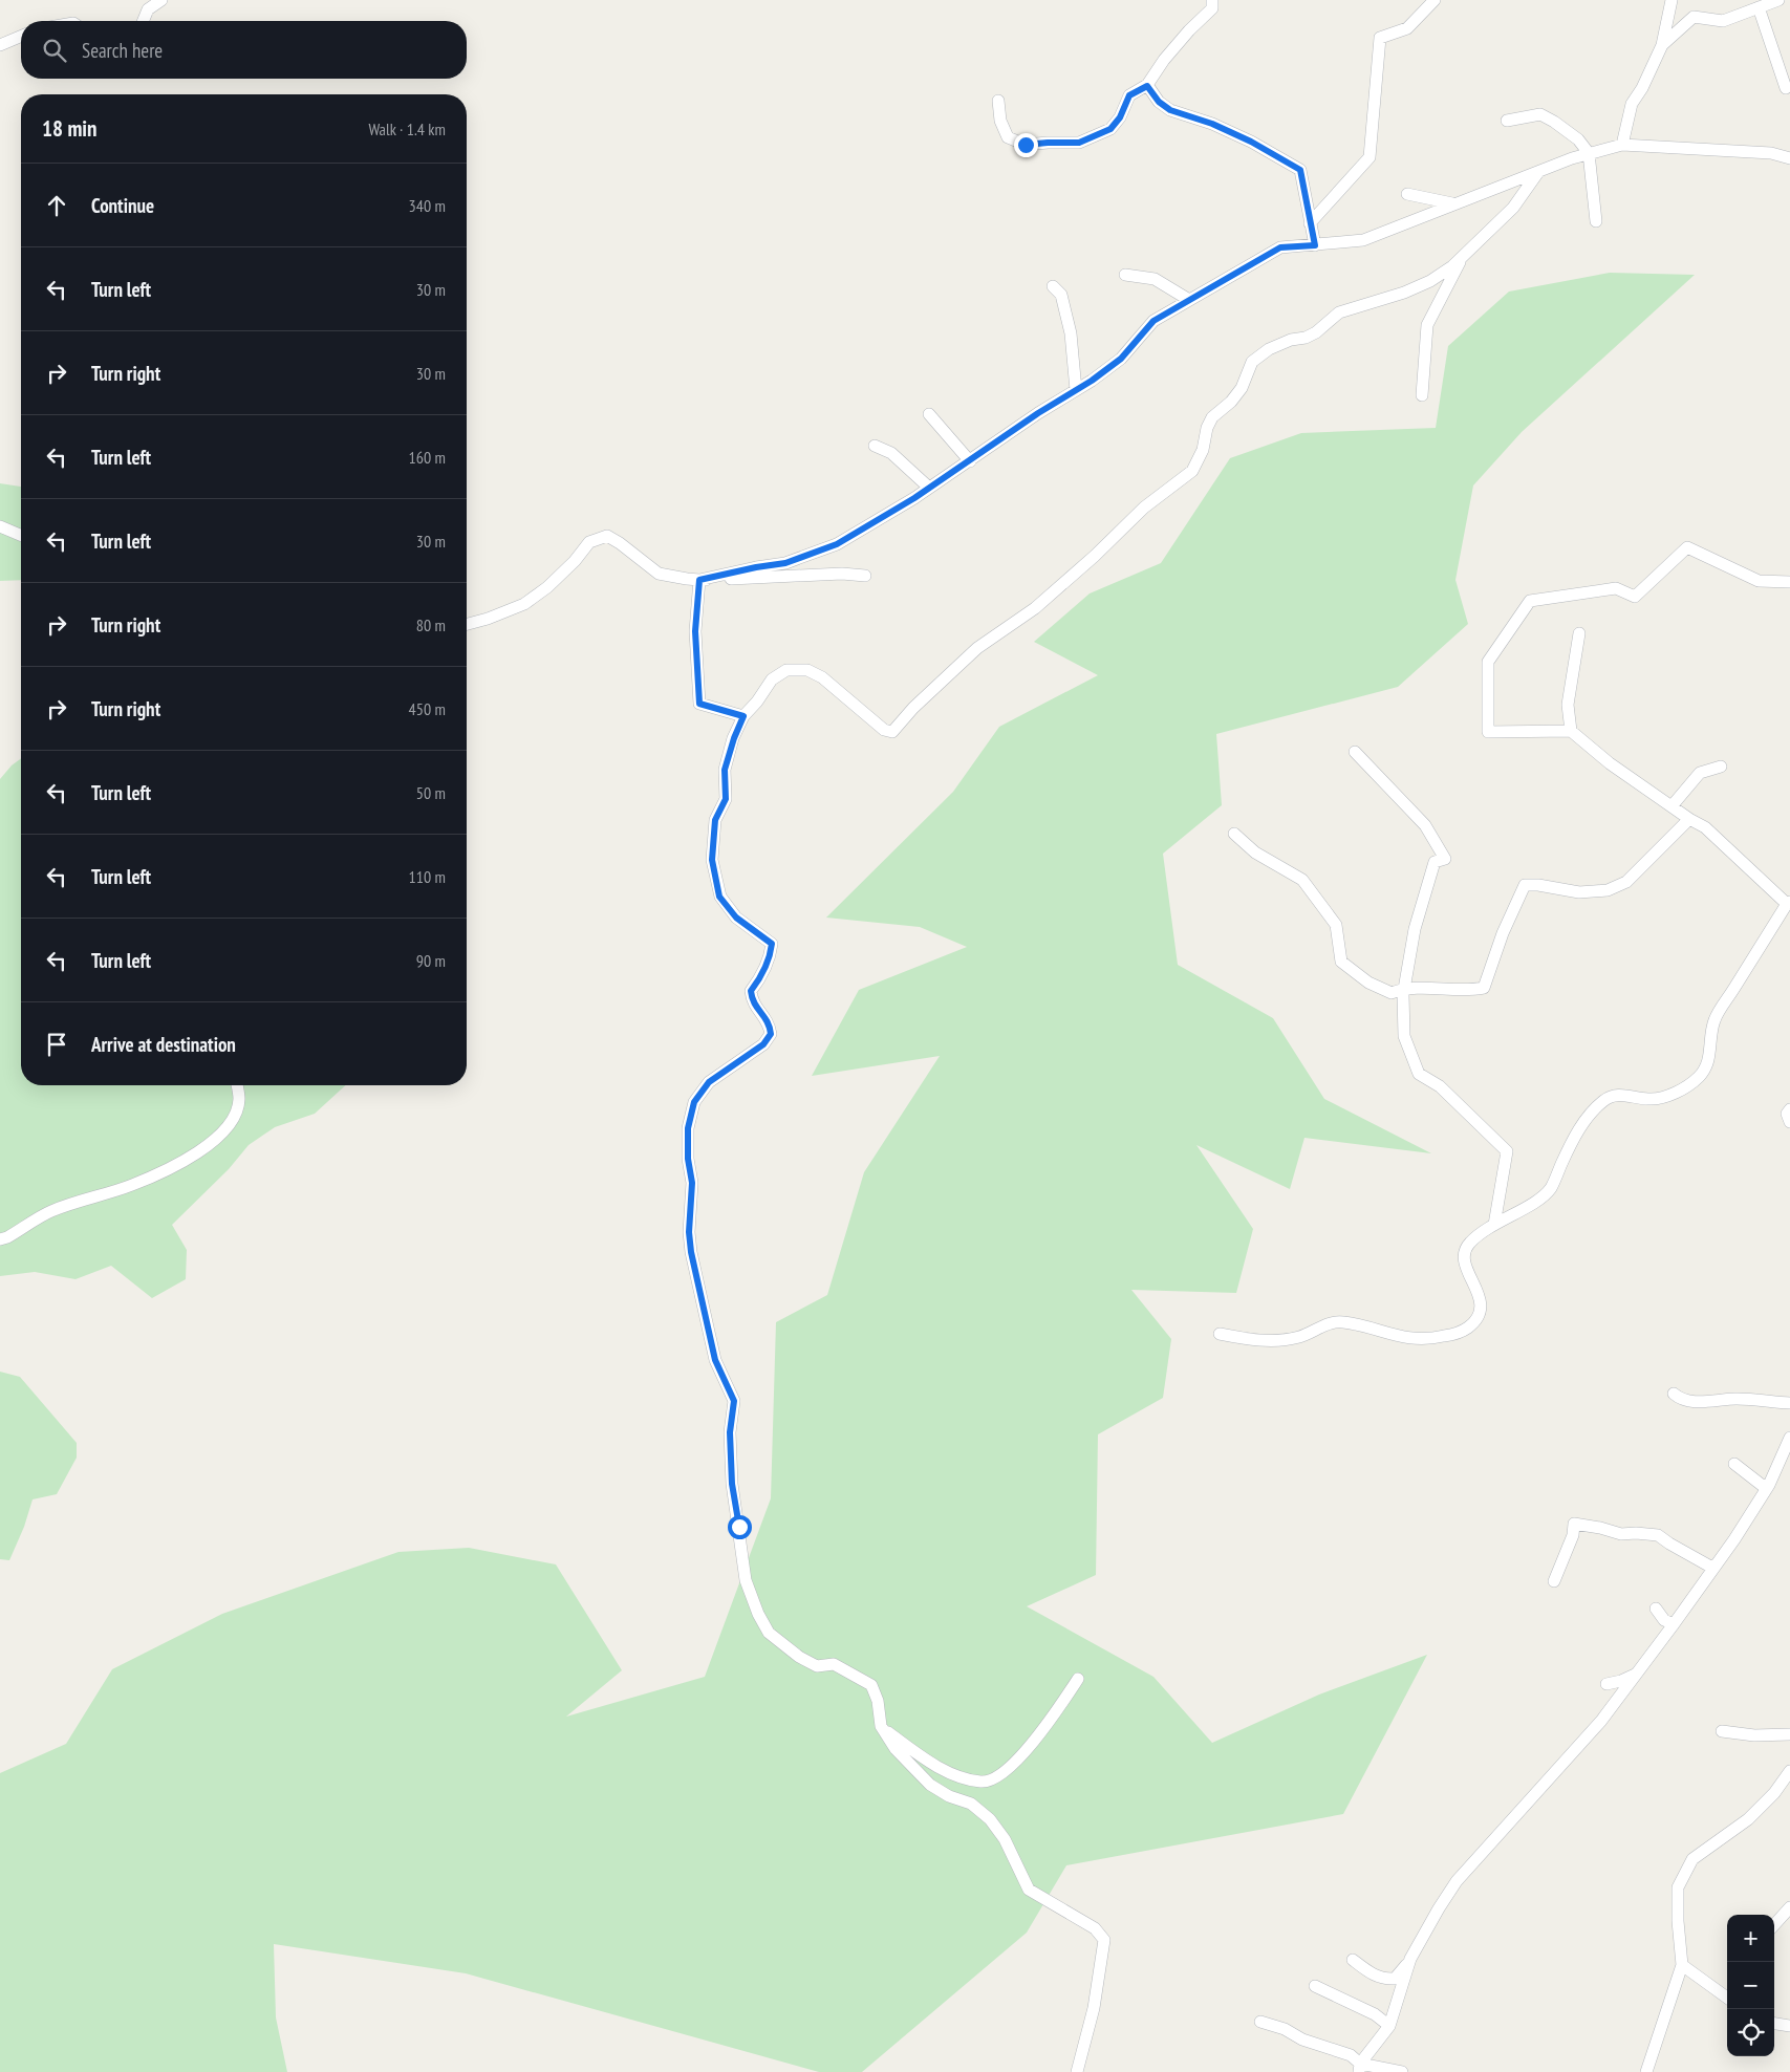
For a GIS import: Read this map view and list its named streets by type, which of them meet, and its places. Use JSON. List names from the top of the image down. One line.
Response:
{"page":{"search":"Search here","heading":["18 min","Walk · 1.4 km"],"list":[["Continue","340 m"],["Turn left","30 m"],["Turn right","30 m"],["Turn left","160 m"],["Turn left","30 m"],["Turn right","80 m"],["Turn right","450 m"],["Turn left","50 m"],["Turn left","110 m"],["Turn left","90 m"],"Arrive at destination"],"map_buttons":["+","−"]}}
